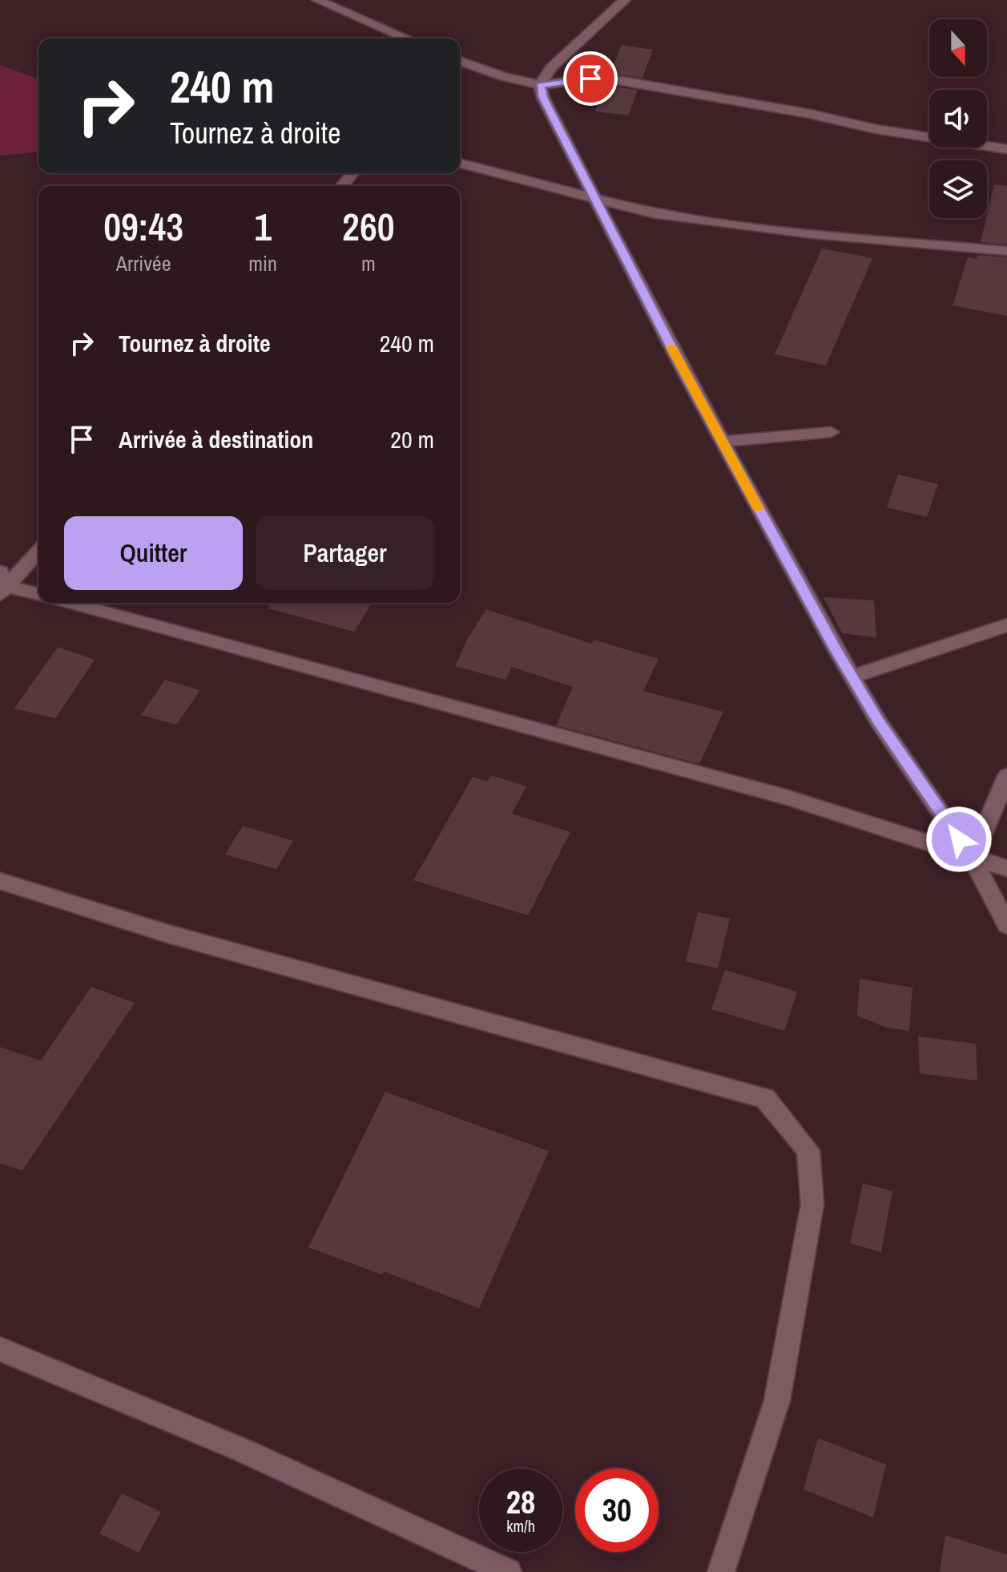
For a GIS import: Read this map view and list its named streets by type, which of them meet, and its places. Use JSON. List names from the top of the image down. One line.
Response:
{"north":"bottom","page":{"turn":["240 m","Tournez à droite"],"eta":["09:43","Arrivée","1","min","260","m"],"list":[{"name":"Tournez à droite","value":"240 m"},{"name":"Arrivée à destination","value":"20 m"}],"buttons":["Quitter","Partager"],"speed":"28 km/h","limit":"30"}}
